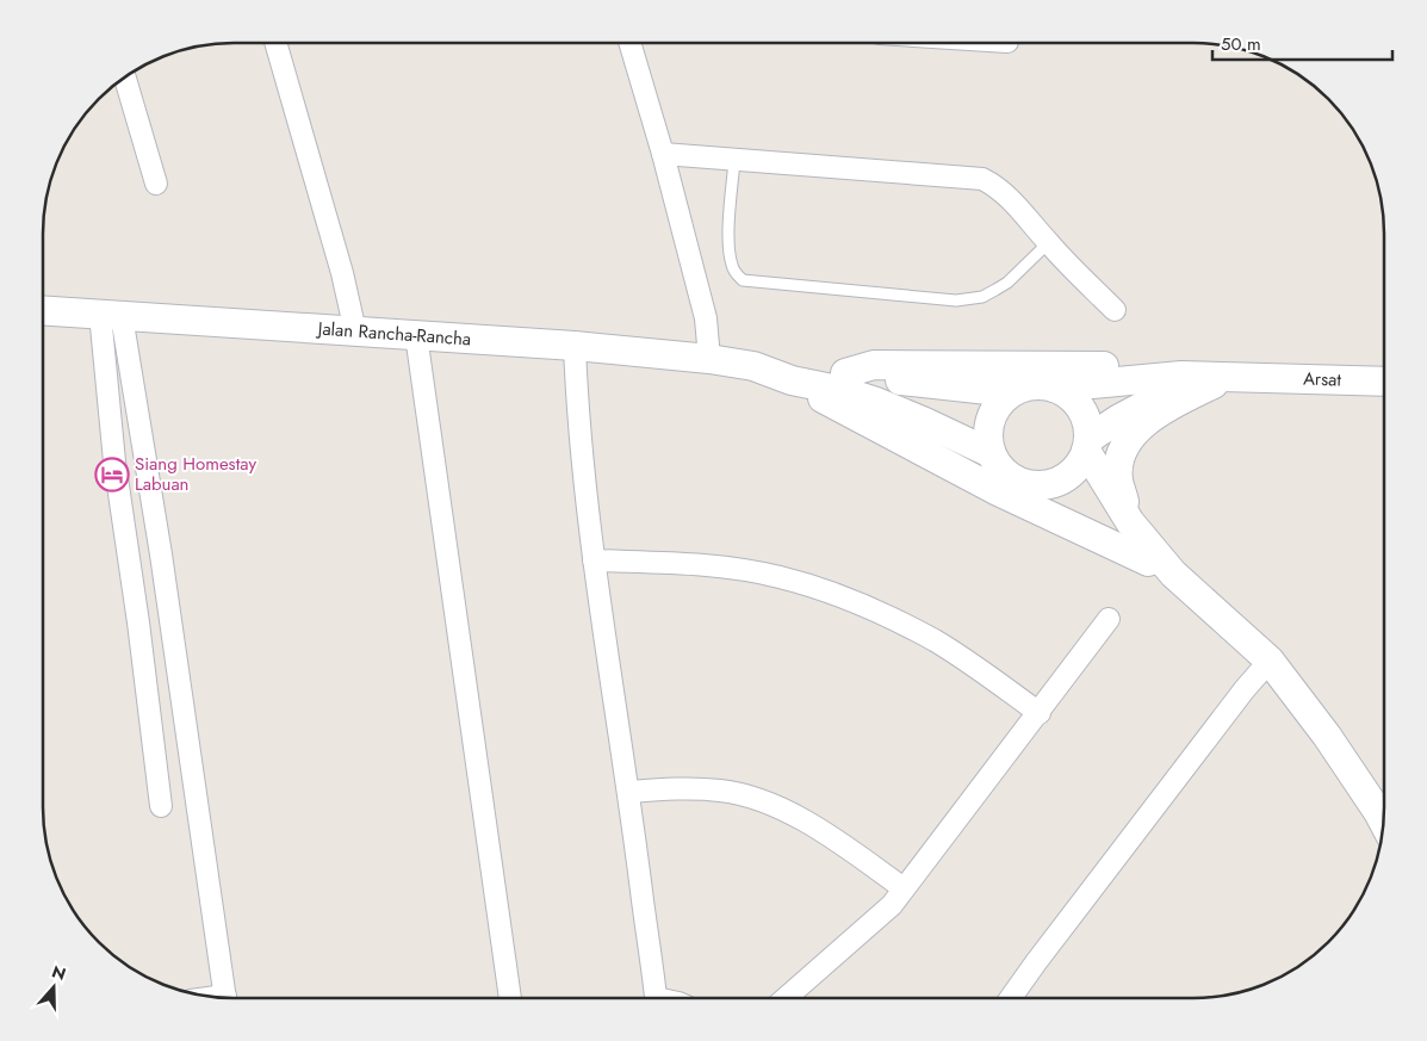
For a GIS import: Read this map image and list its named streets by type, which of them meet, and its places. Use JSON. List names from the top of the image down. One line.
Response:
{"streets":{"main road":["Jalan Rancha-Rancha","Arsat"]},"places":{"hotel":["Siang Homestay Labuan"]},"scale_bar":"50 m","north":"top"}
